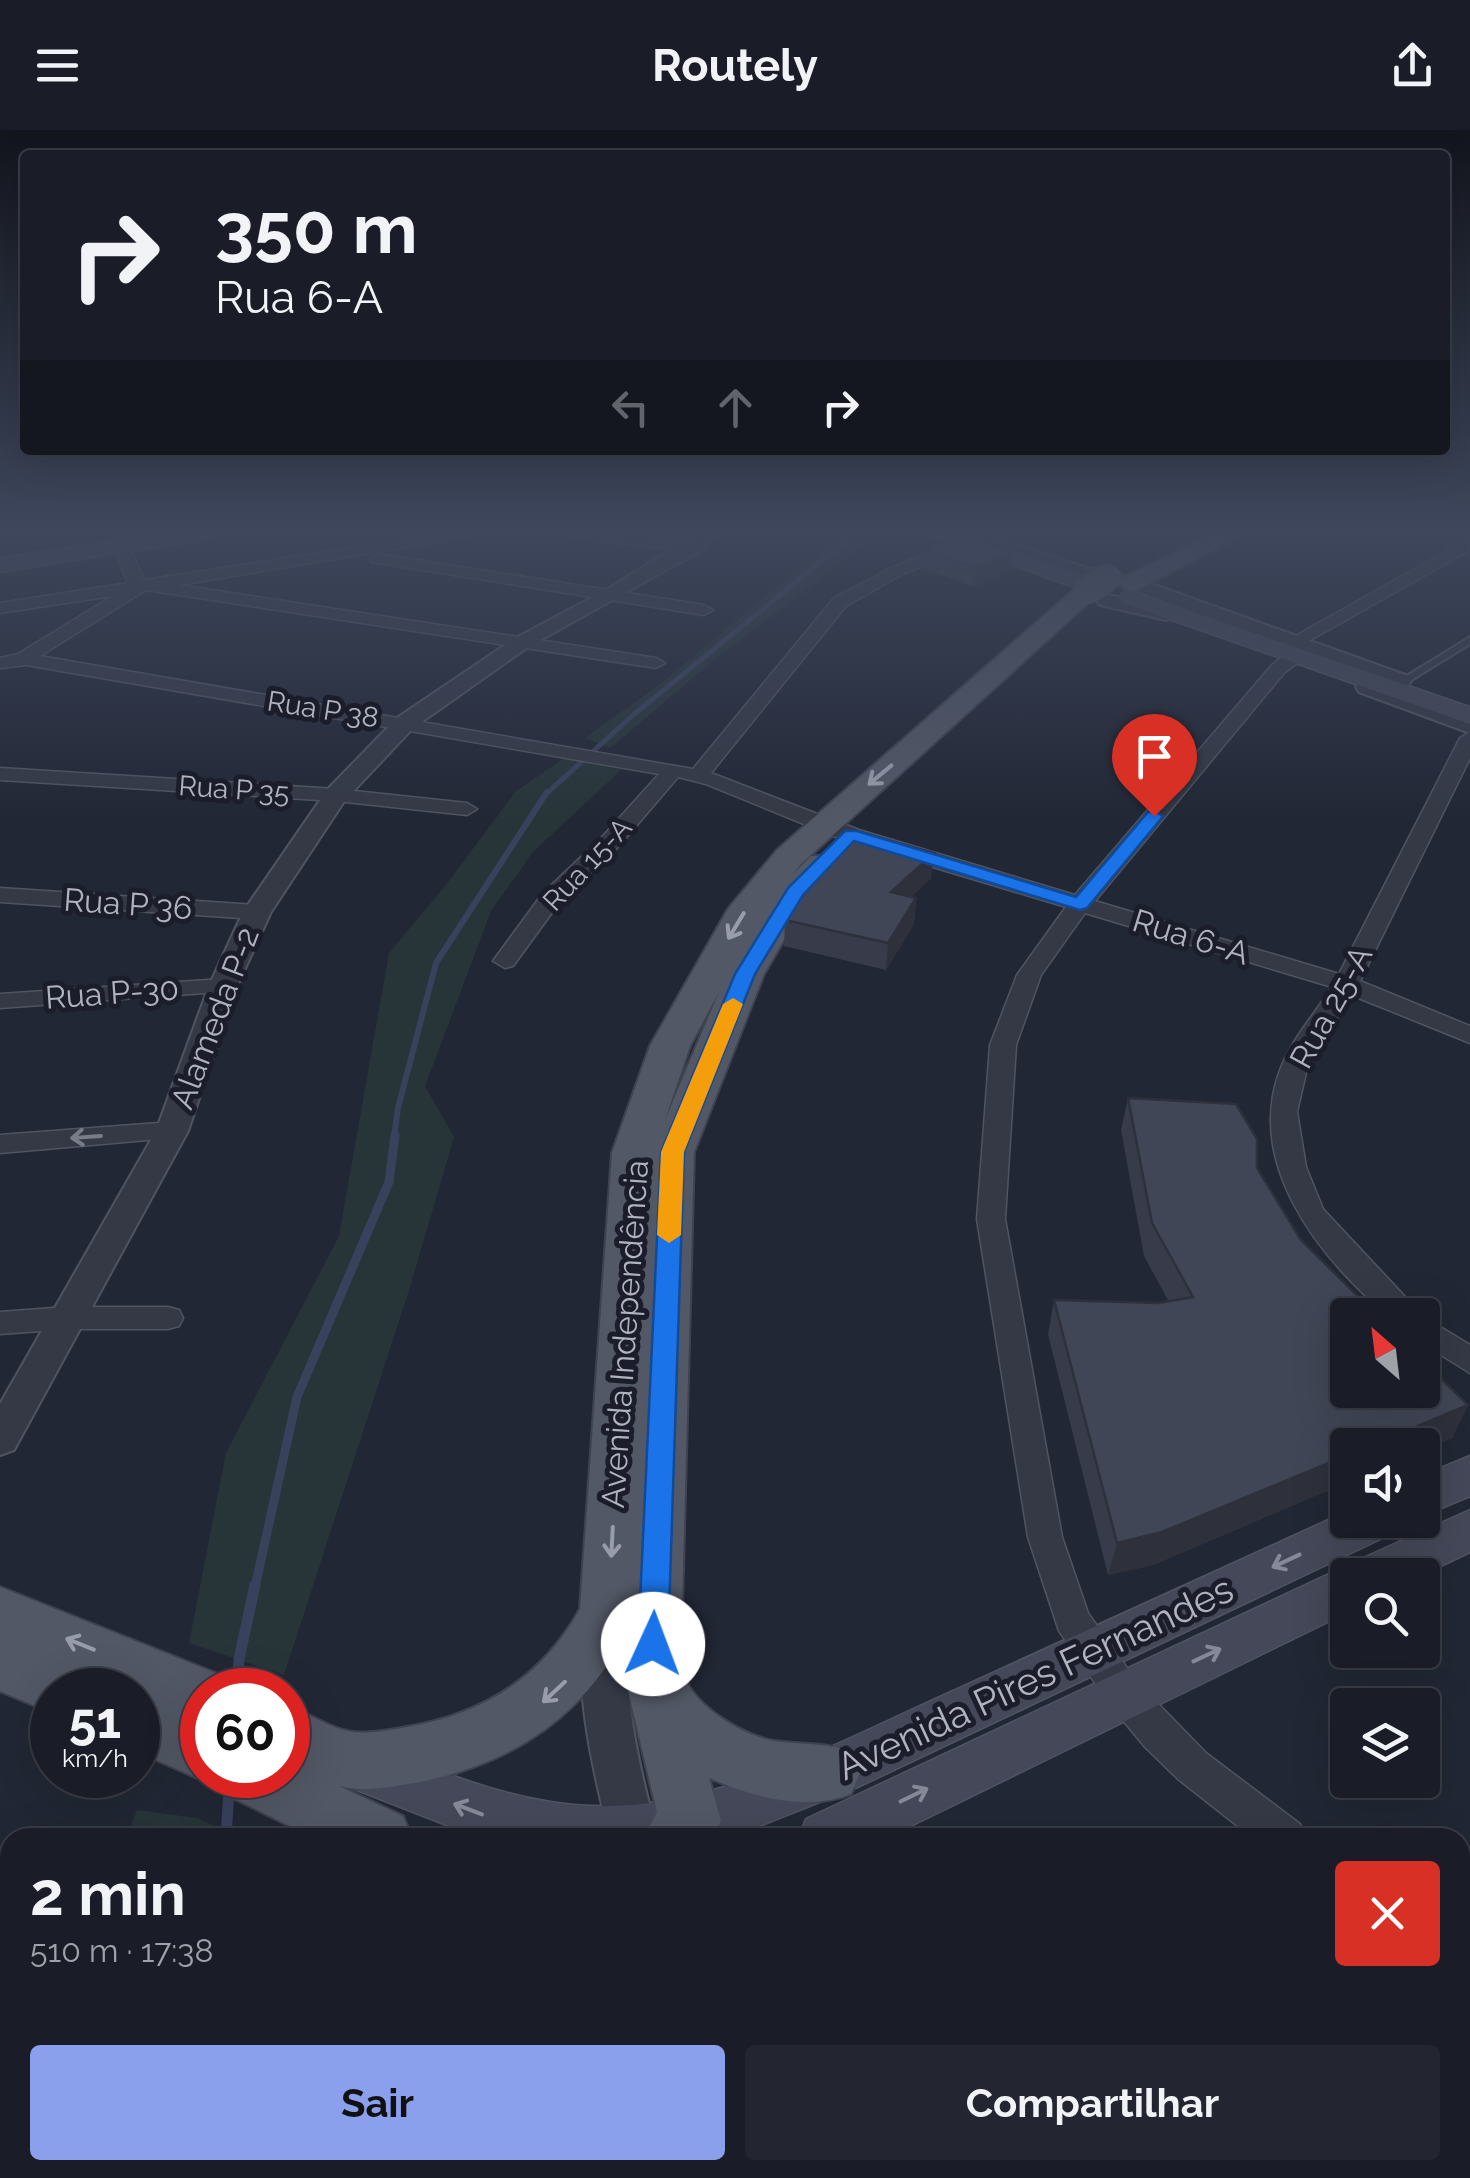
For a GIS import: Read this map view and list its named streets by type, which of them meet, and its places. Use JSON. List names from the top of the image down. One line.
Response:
{"streets":{"main road":["Avenida Independência","Avenida Pires Fernandes"],"street":["Rua P 38","Rua P 35","Rua 15-A","Rua P 36","Rua 6-A","Rua P-30","Rua 25-A","Alameda P-2"]},"crossings":[["Rua P 38","Rua 6-A"],["Rua P 38","Alameda P-2"],["Rua P 35","Alameda P-2"],["Rua 15-A","Rua 6-A"],["Rua P 36","Alameda P-2"],["Rua 6-A","Rua 25-A"],["Rua 6-A","Avenida Independência"],["Rua P-30","Alameda P-2"]],"north":"top left","page":{"header":"Routely","turn":["350 m","Rua 6-A"],"speed":"51 km/h","limit":"60","heading":["2 min","510 m · 17:38"],"buttons":["Sair","Compartilhar"]}}
